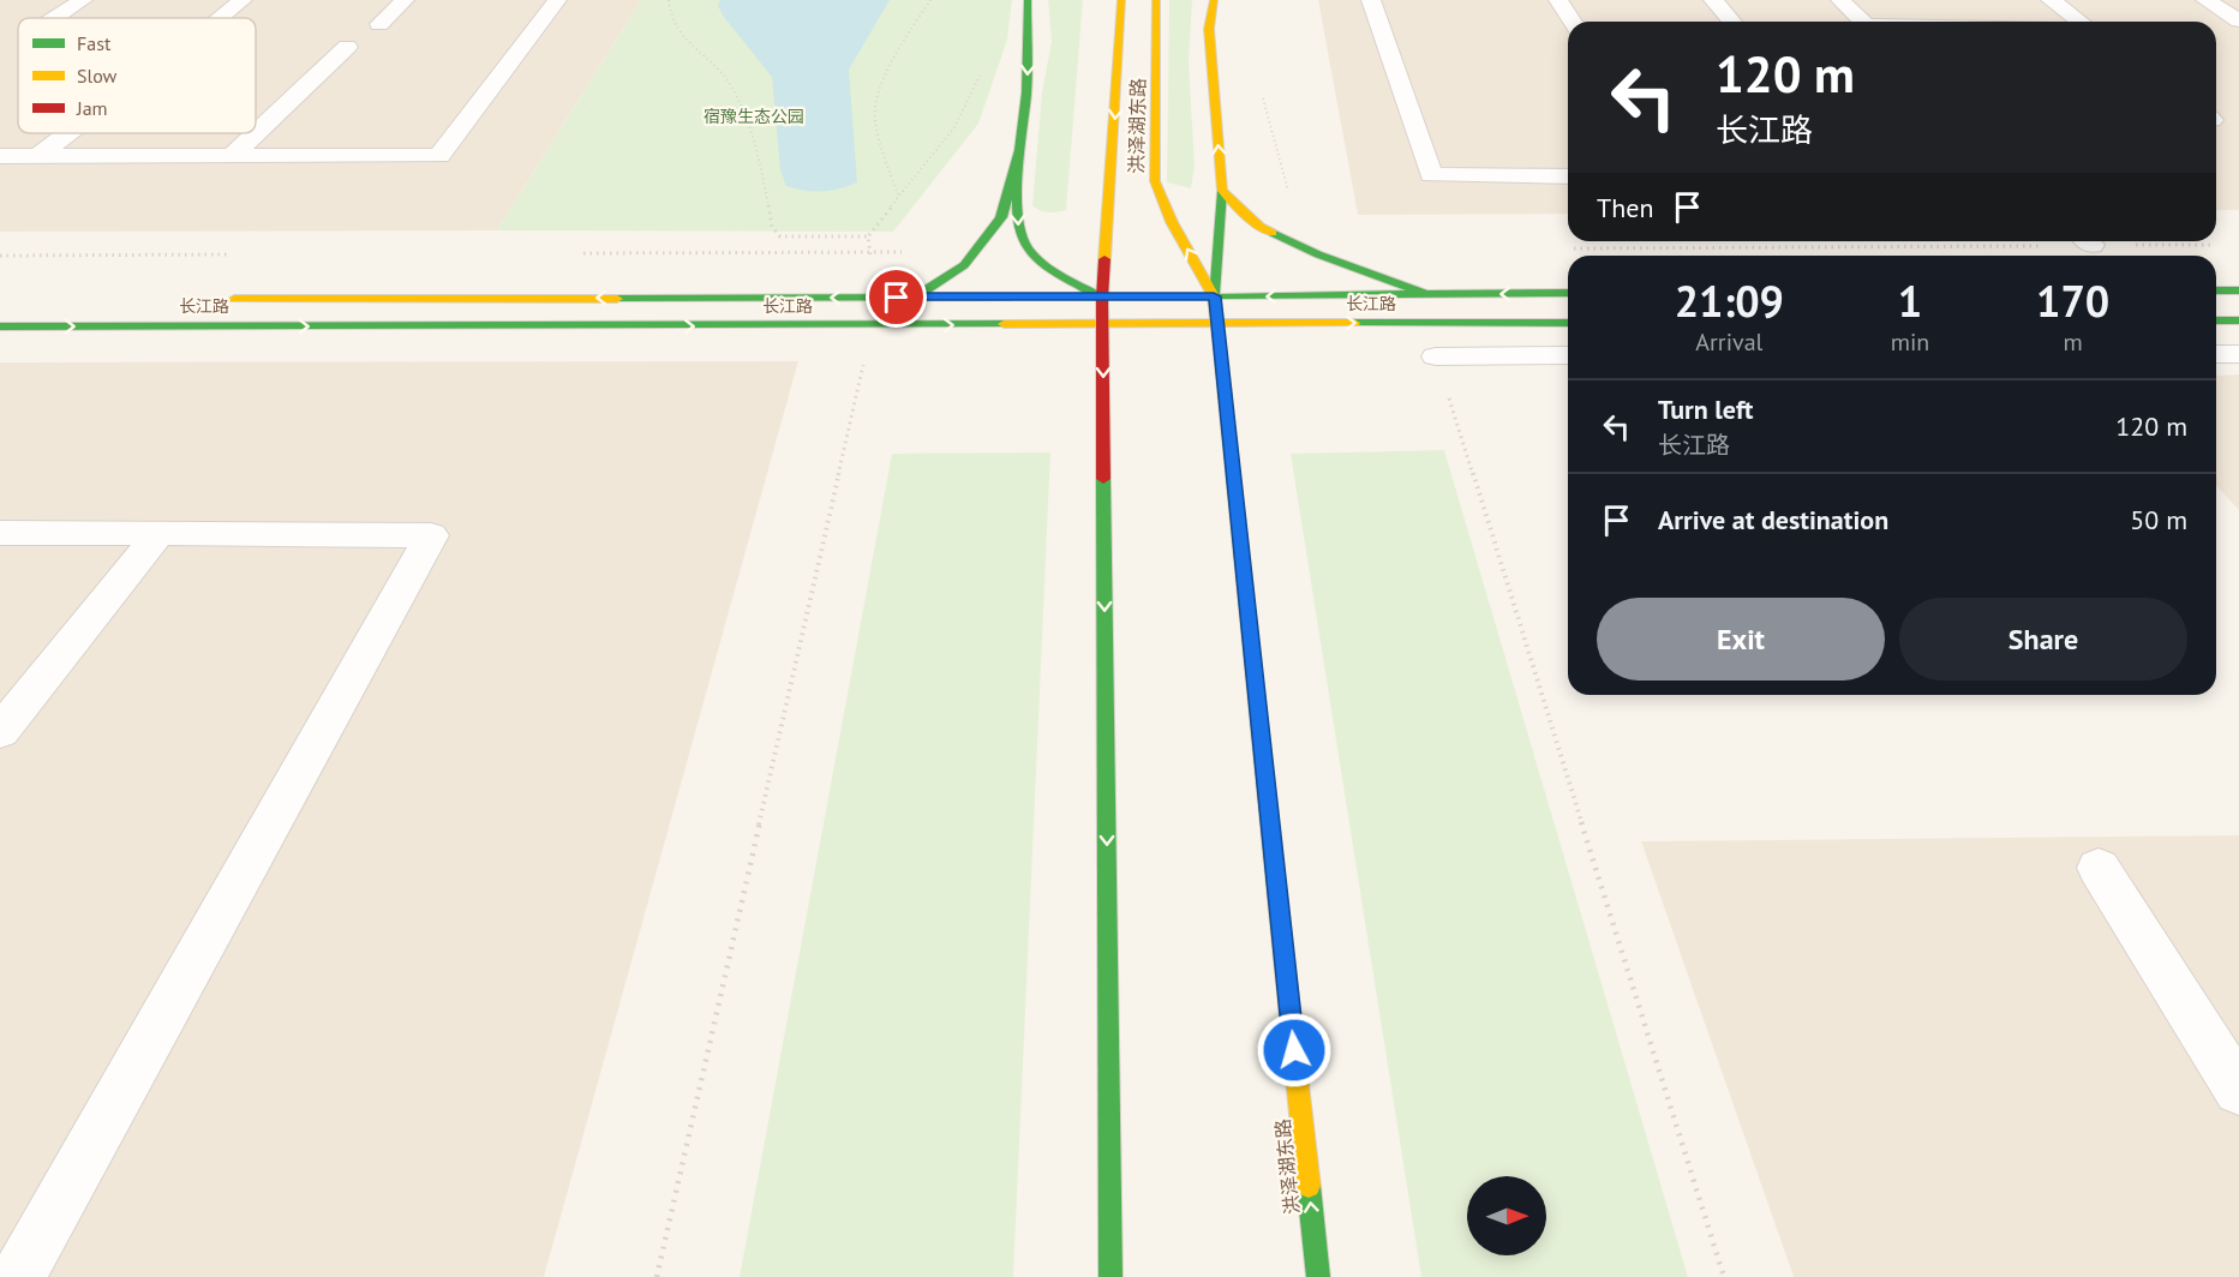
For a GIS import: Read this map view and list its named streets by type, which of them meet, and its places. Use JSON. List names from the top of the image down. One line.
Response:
{"streets":{"main road":["洪泽湖东路","长江路"]},"crossings":[["洪泽湖东路","长江路"]],"parks":["宿豫生态公园"],"legend":["Fast","Slow","Jam"],"north":"right","page":{"turn":["120 m","长江路"],"then":"Then","eta":["21:09","Arrival","1","min","170","m"],"list":[{"name":"Turn left","note":"长江路","value":"120 m"},{"name":"Arrive at destination","value":"50 m"}],"buttons":["Exit","Share"]}}
